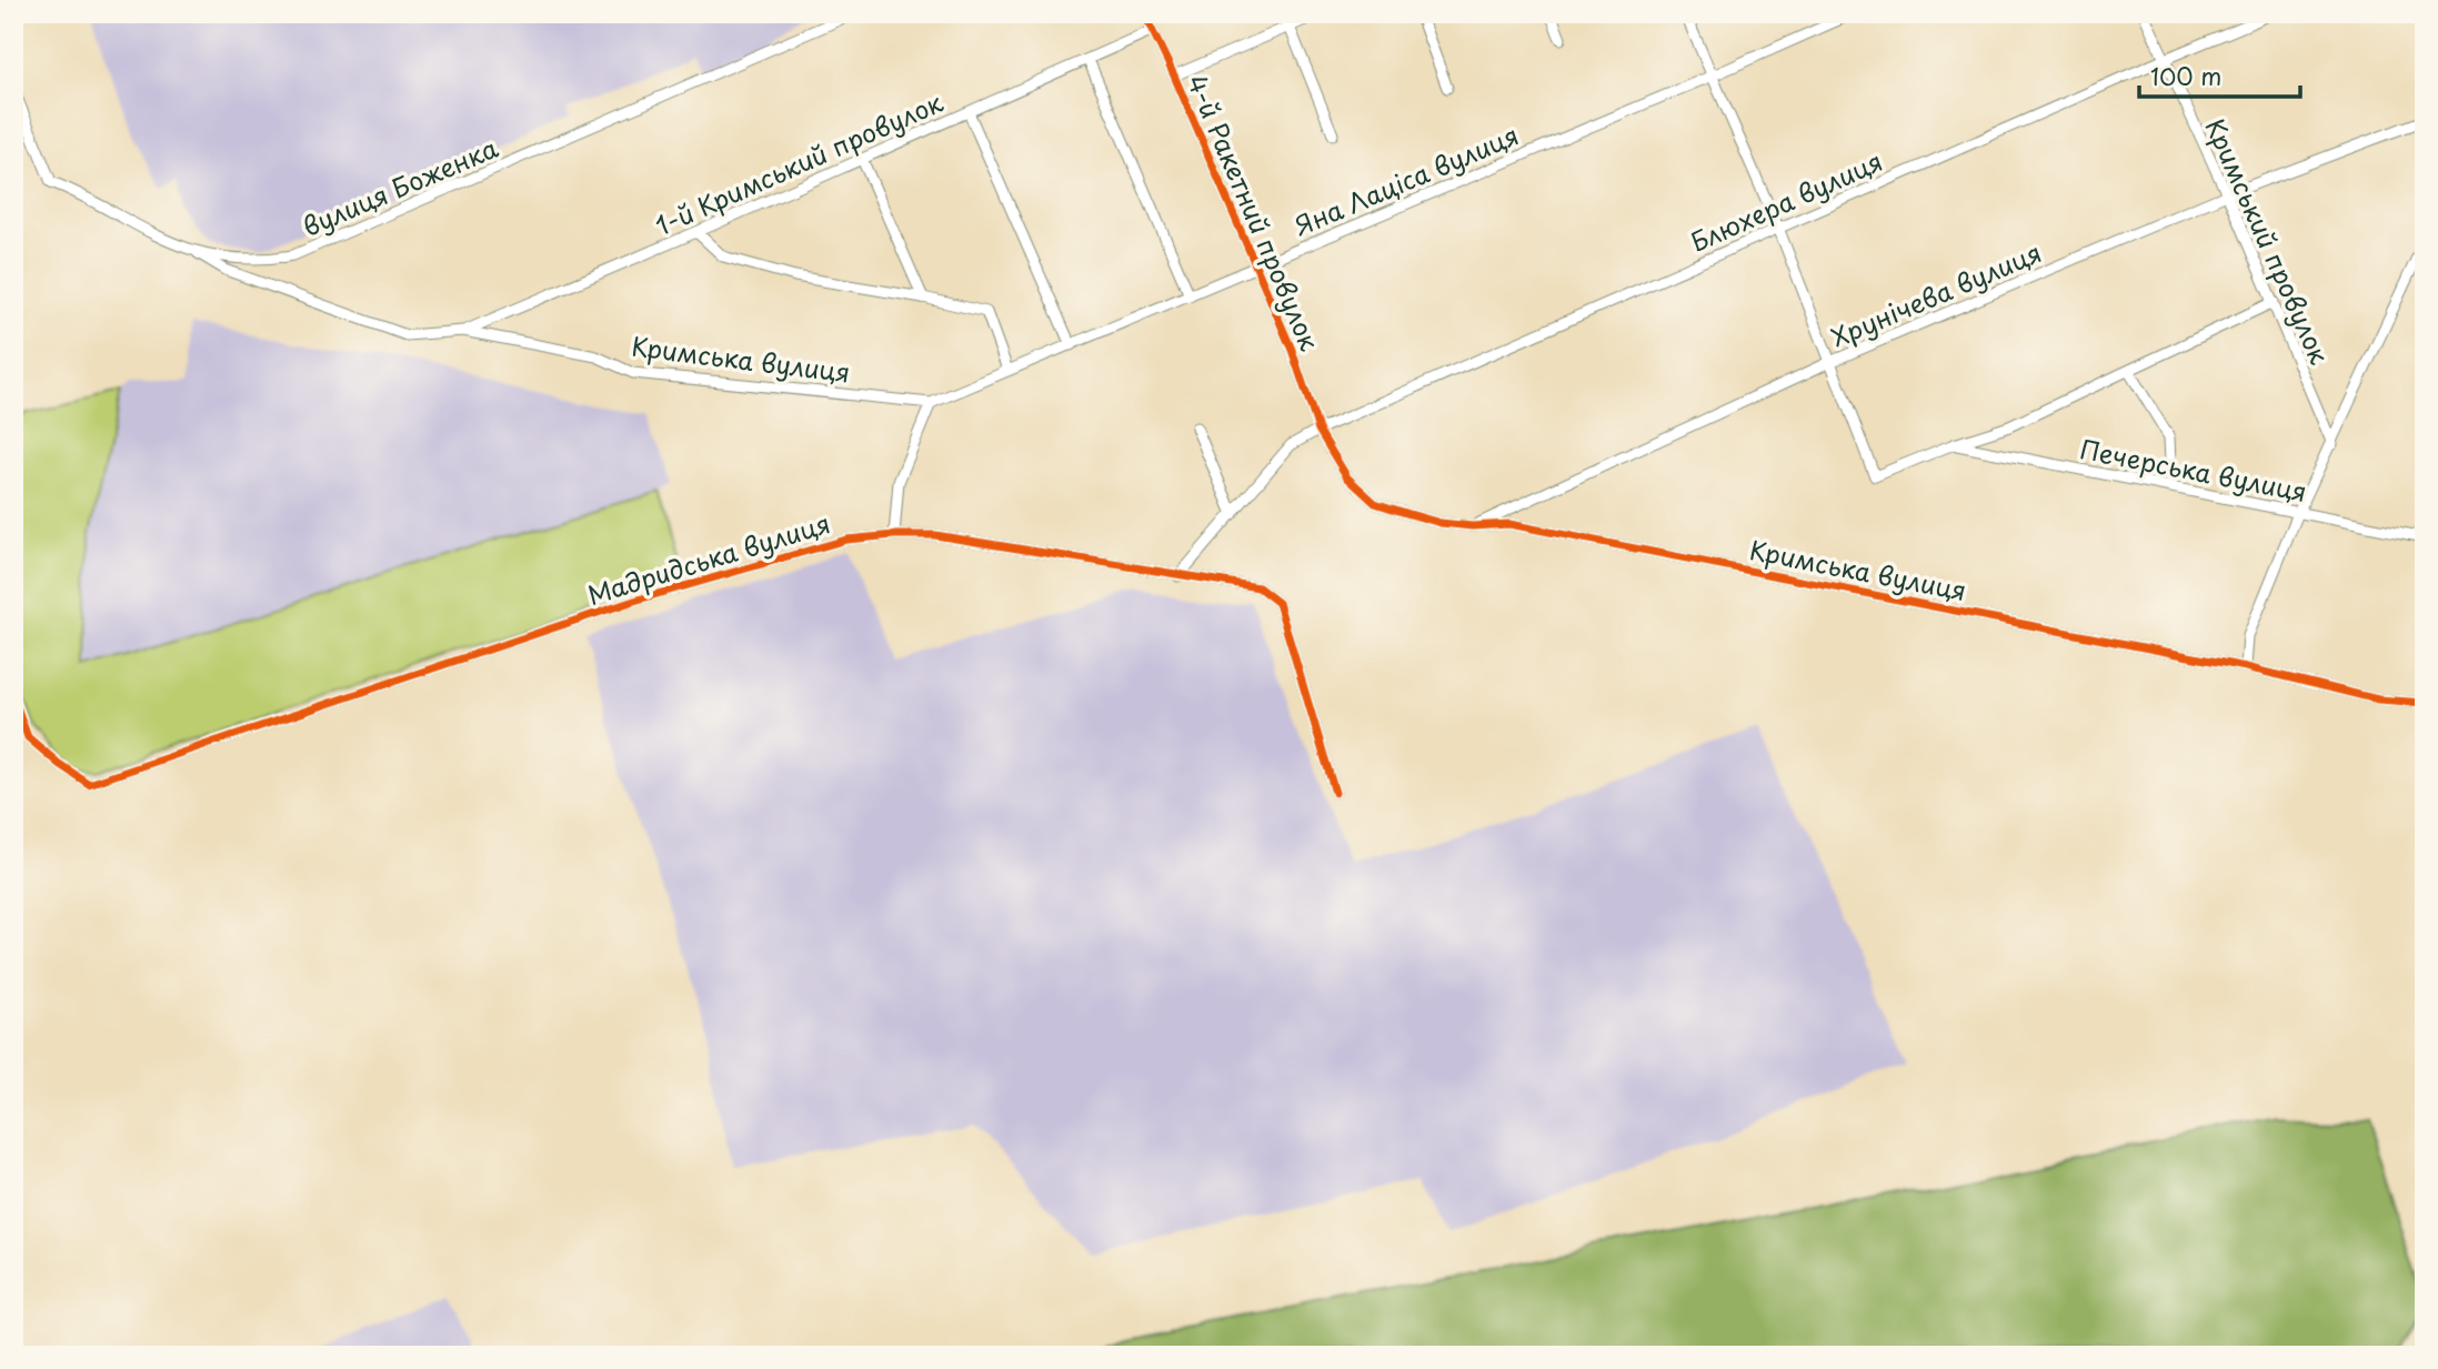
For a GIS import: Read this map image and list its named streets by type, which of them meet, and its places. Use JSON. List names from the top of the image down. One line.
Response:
{"streets":{"street":["1-й Кримський провулок","Яна Лаціса вулиця","вулиця Боженка","Блюхера вулиця","4-й Ракетний провулок","Кримський провулок","Хрунічева вулиця","Кримська вулиця","Печерська вулиця","Мадридська вулиця"]},"crossings":[["1-й Кримський провулок","4-й Ракетний провулок"],["1-й Кримський провулок","Кримська вулиця"],["Яна Лаціса вулиця","4-й Ракетний провулок"],["Яна Лаціса вулиця","Кримська вулиця"],["вулиця Боженка","Кримська вулиця"],["Блюхера вулиця","4-й Ракетний провулок"],["Блюхера вулиця","Кримський провулок"],["Блюхера вулиця","Кримська вулиця"],["Блюхера вулиця","Мадридська вулиця"],["4-й Ракетний провулок","Кримська вулиця"],["Кримський провулок","Хрунічева вулиця"],["Хрунічева вулиця","Кримська вулиця"]],"scale_bar":"100 m"}
